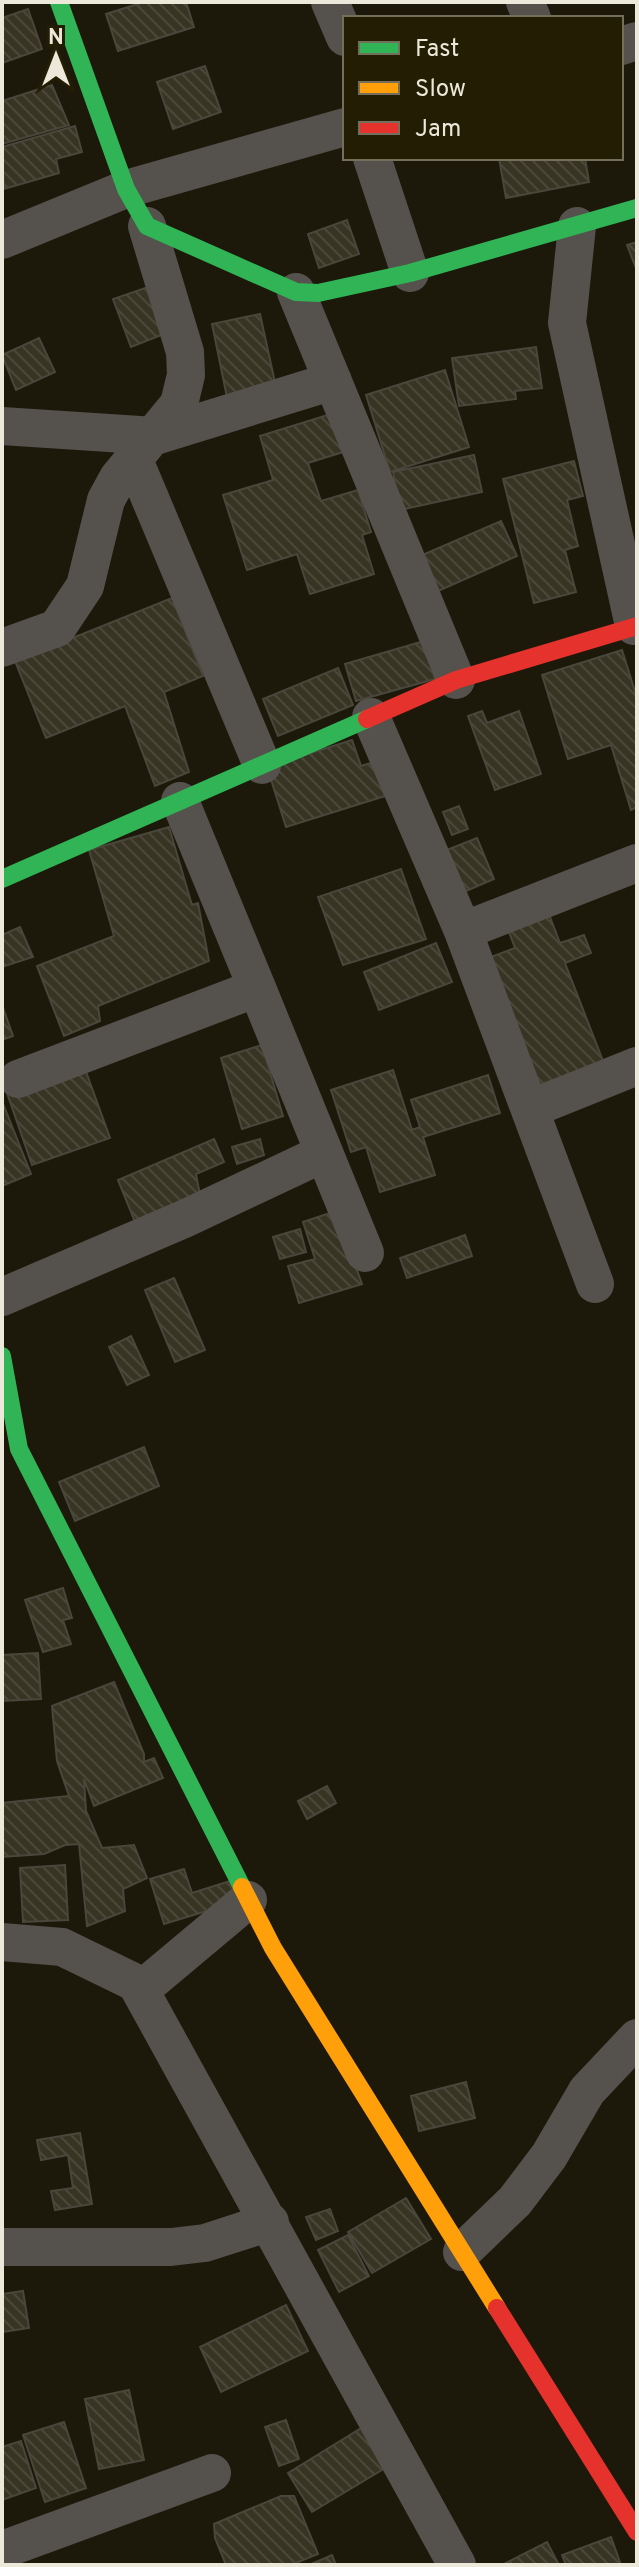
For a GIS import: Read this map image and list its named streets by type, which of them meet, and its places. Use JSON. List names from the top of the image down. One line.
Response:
{"legend":["Fast","Slow","Jam"],"north":"top"}
